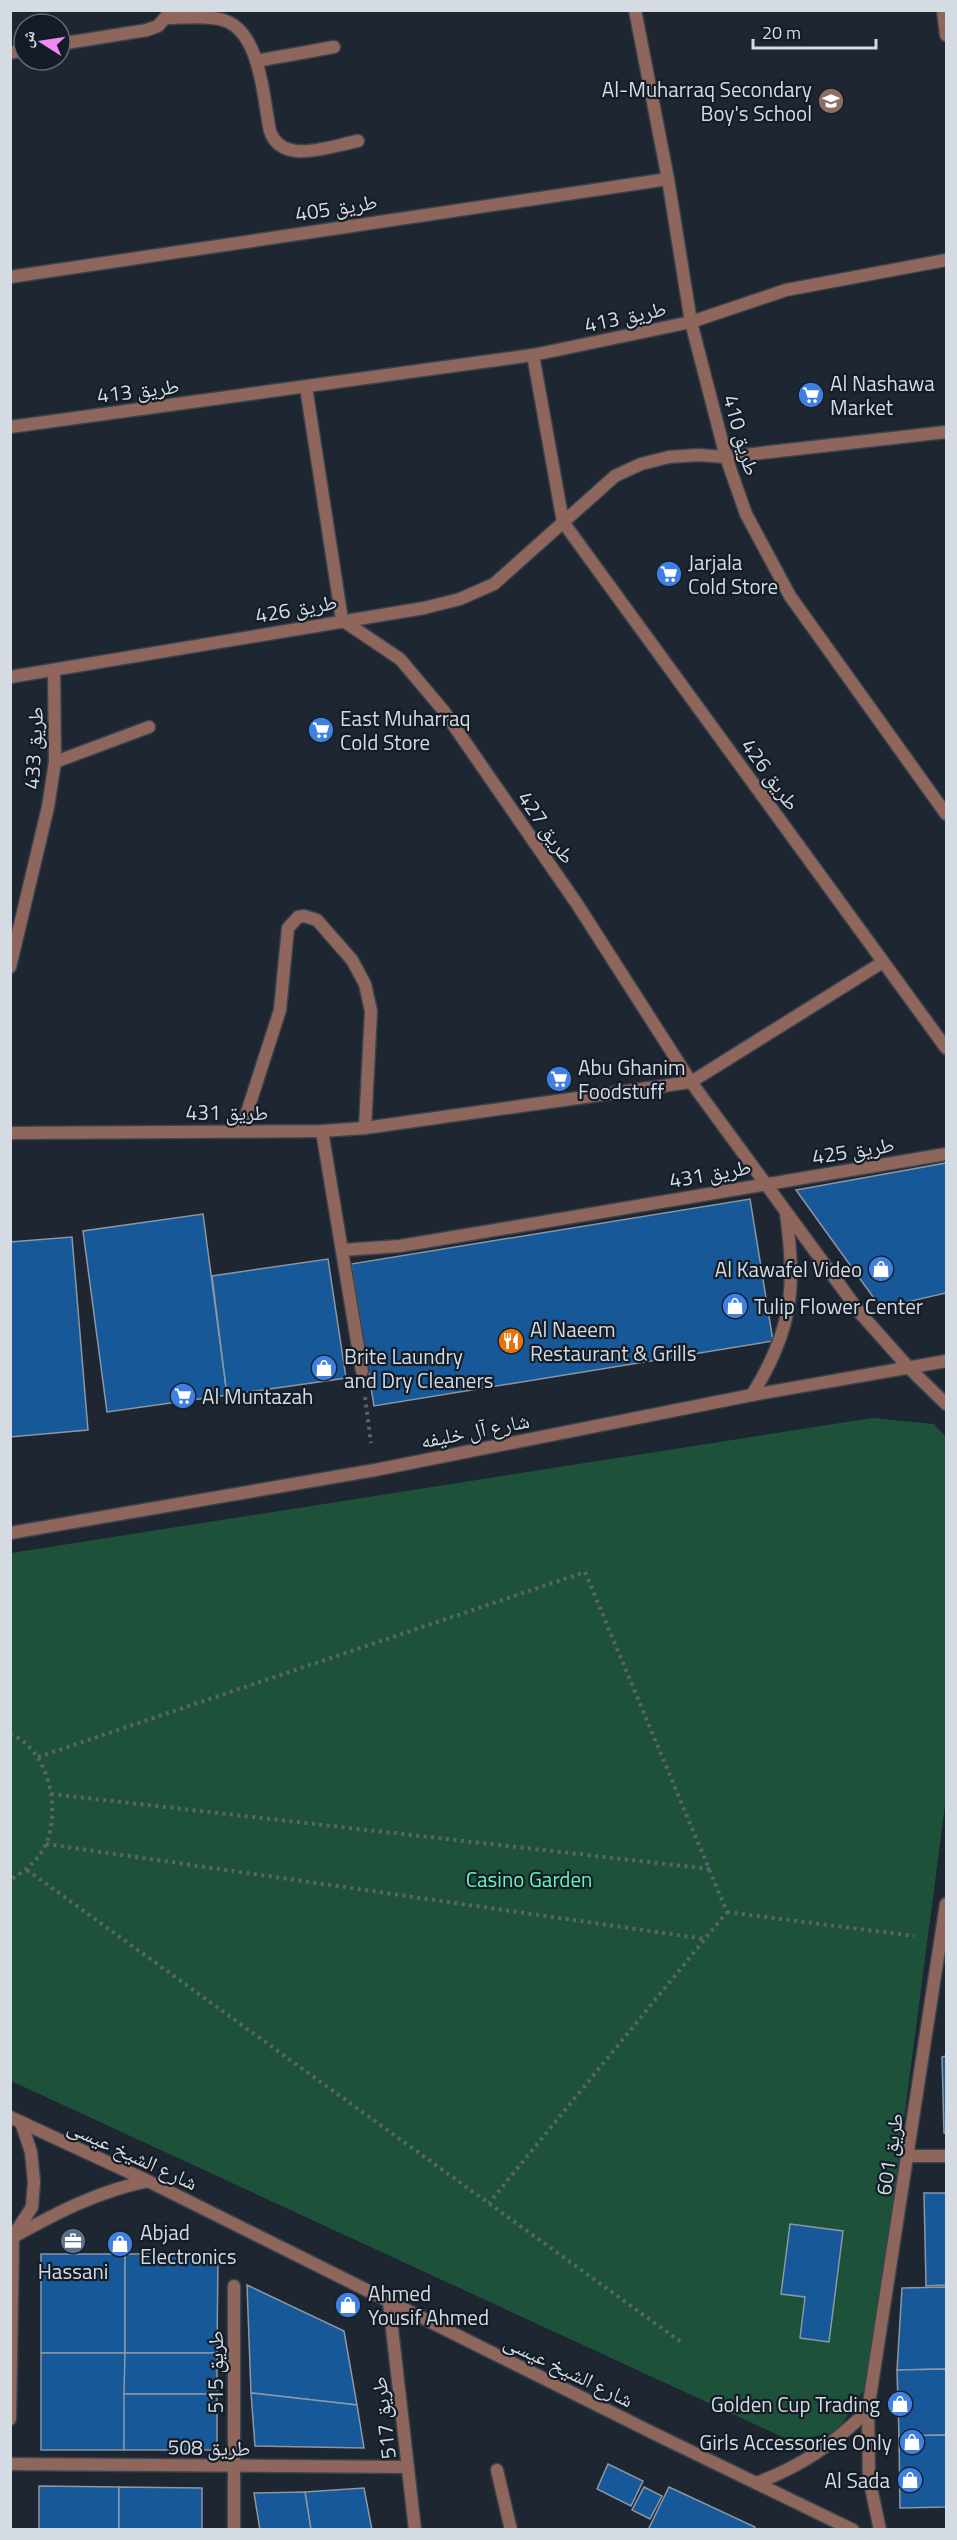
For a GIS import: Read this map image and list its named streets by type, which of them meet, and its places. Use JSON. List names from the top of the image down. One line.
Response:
{"streets":{"street":["طريق 405","طريق 413","طريق 410","طريق 426","طريق 433","طريق 427","طريق 431","طريق 425","شارع آل خليفه","شارع الشيخ عيسى","طريق 601","طريق 515","طريق 517","طريق 508"]},"crossings":[["طريق 405","طريق 410"],["طريق 413","طريق 410"],["طريق 410","طريق 426"],["طريق 426","طريق 433"],["طريق 426","طريق 427"],["طريق 427","طريق 431"],["طريق 427","طريق 425"],["طريق 427","شارع آل خليفه"],["طريق 431","طريق 425"],["شارع الشيخ عيسى","طريق 517"],["طريق 515","طريق 508"],["طريق 517","طريق 508"]],"parks":["Casino Garden"],"places":{"school or university":["Al-Muharraq Secondary Boy's School"],"supermarket":["Al Nashawa Market","Jarjala Cold Store","East Muharraq Cold Store","Abu Ghanim Foodstuff","Al Muntazah"],"shop":["Al Kawafel Video","Tulip Flower Center","Brite Laundry and Dry Cleaners","Abjad Electronics","Ahmed Yousif Ahmed","Golden Cup Trading","Girls Accessories Only","Al Sada"],"restaurant":["Al Naeem Restaurant & Grills"],"office":["Hassani"]},"scale_bar":"20 m","north":"left"}
